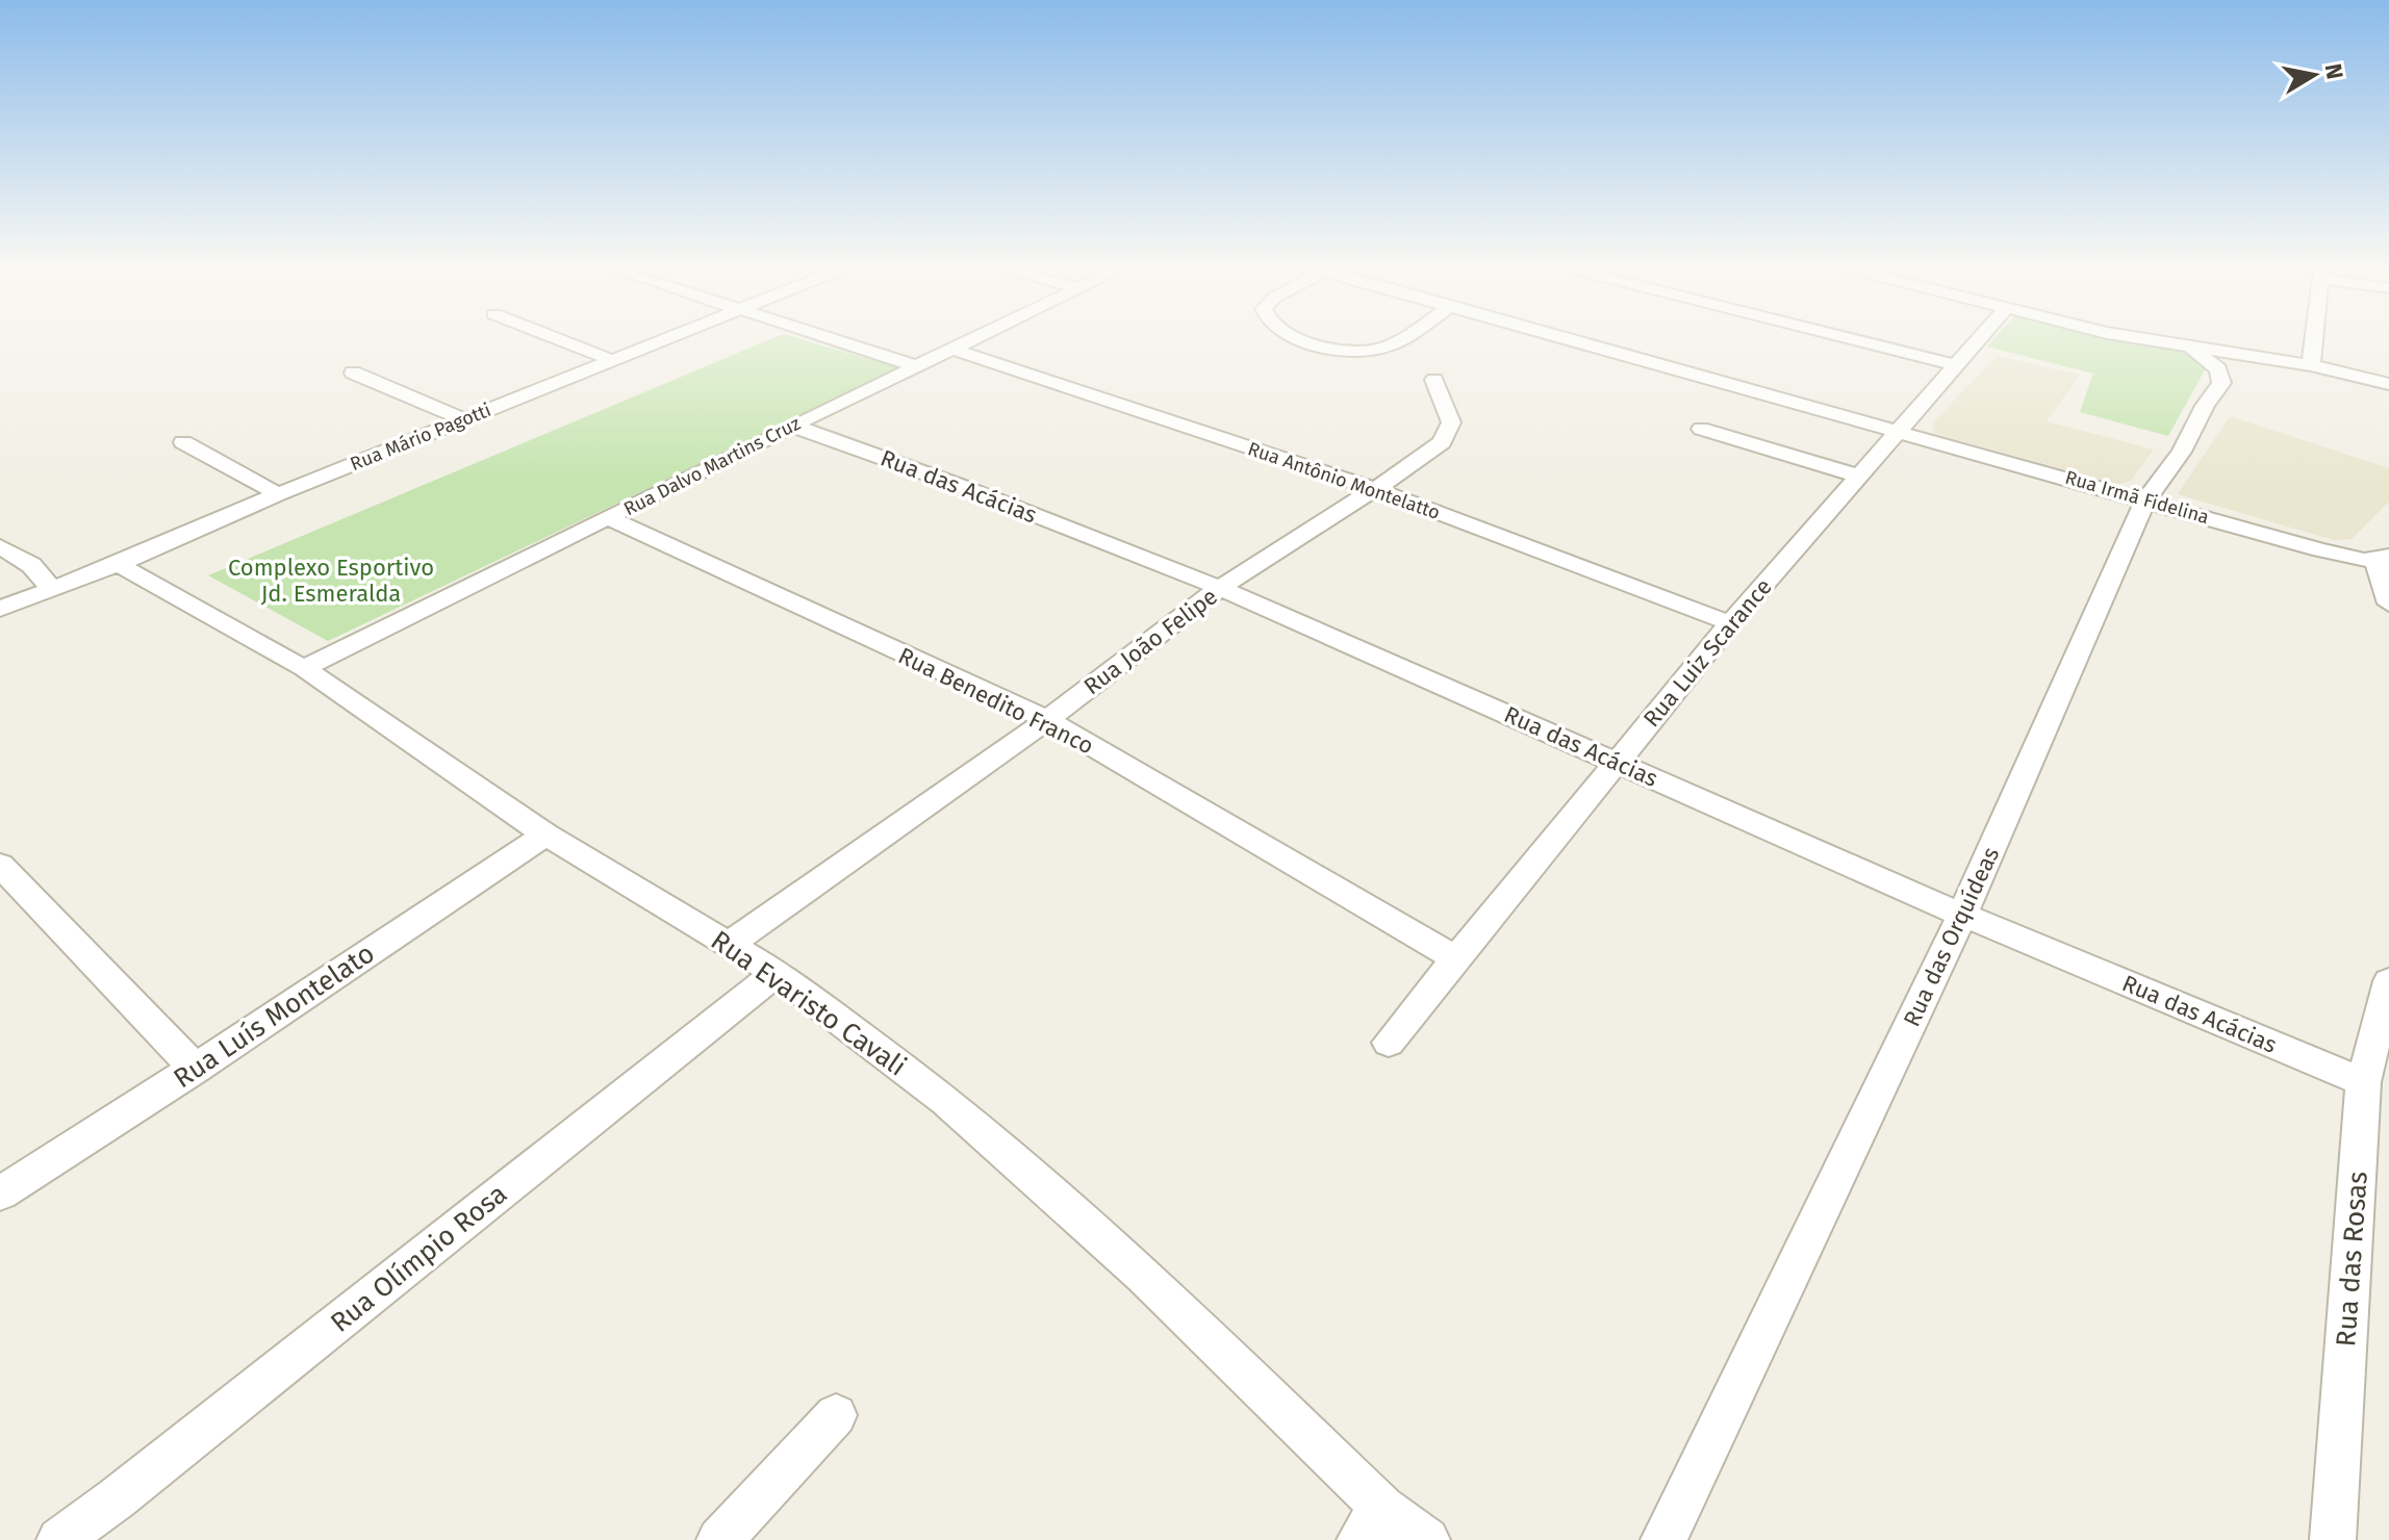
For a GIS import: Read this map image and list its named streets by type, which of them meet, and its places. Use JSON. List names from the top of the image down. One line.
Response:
{"streets":{"street":["Rua Mário Pagotti","Rua Dalvo Martins Cruz","Rua Antônio Montelatto","Rua das Acácias","Rua Irmã Fidelina","Rua João Felipe","Rua Luiz Scarance","Rua Benedito Franco","Rua das Orquídeas","Rua Evaristo Cavali","Rua Luís Montelato","Rua Olímpio Rosa","Rua das Rosas"]},"crossings":[["Rua Mário Pagotti","Rua Evaristo Cavali"],["Rua Dalvo Martins Cruz","Rua Antônio Montelatto"],["Rua Dalvo Martins Cruz","Rua das Acácias"],["Rua Dalvo Martins Cruz","Rua Benedito Franco"],["Rua Dalvo Martins Cruz","Rua Evaristo Cavali"],["Rua Antônio Montelatto","Rua João Felipe"],["Rua Antônio Montelatto","Rua Luiz Scarance"],["Rua das Acácias","Rua João Felipe"],["Rua das Acácias","Rua Luiz Scarance"],["Rua das Acácias","Rua das Orquídeas"],["Rua das Acácias","Rua das Rosas"],["Rua Irmã Fidelina","Rua Luiz Scarance"],["Rua Irmã Fidelina","Rua das Orquídeas"],["Rua João Felipe","Rua Benedito Franco"],["Rua João Felipe","Rua Evaristo Cavali"],["Rua Luiz Scarance","Rua Benedito Franco"],["Rua Evaristo Cavali","Rua Luís Montelato"],["Rua Evaristo Cavali","Rua Olímpio Rosa"]],"parks":["Complexo Esportivo Jd. Esmeralda"],"north":"right"}
